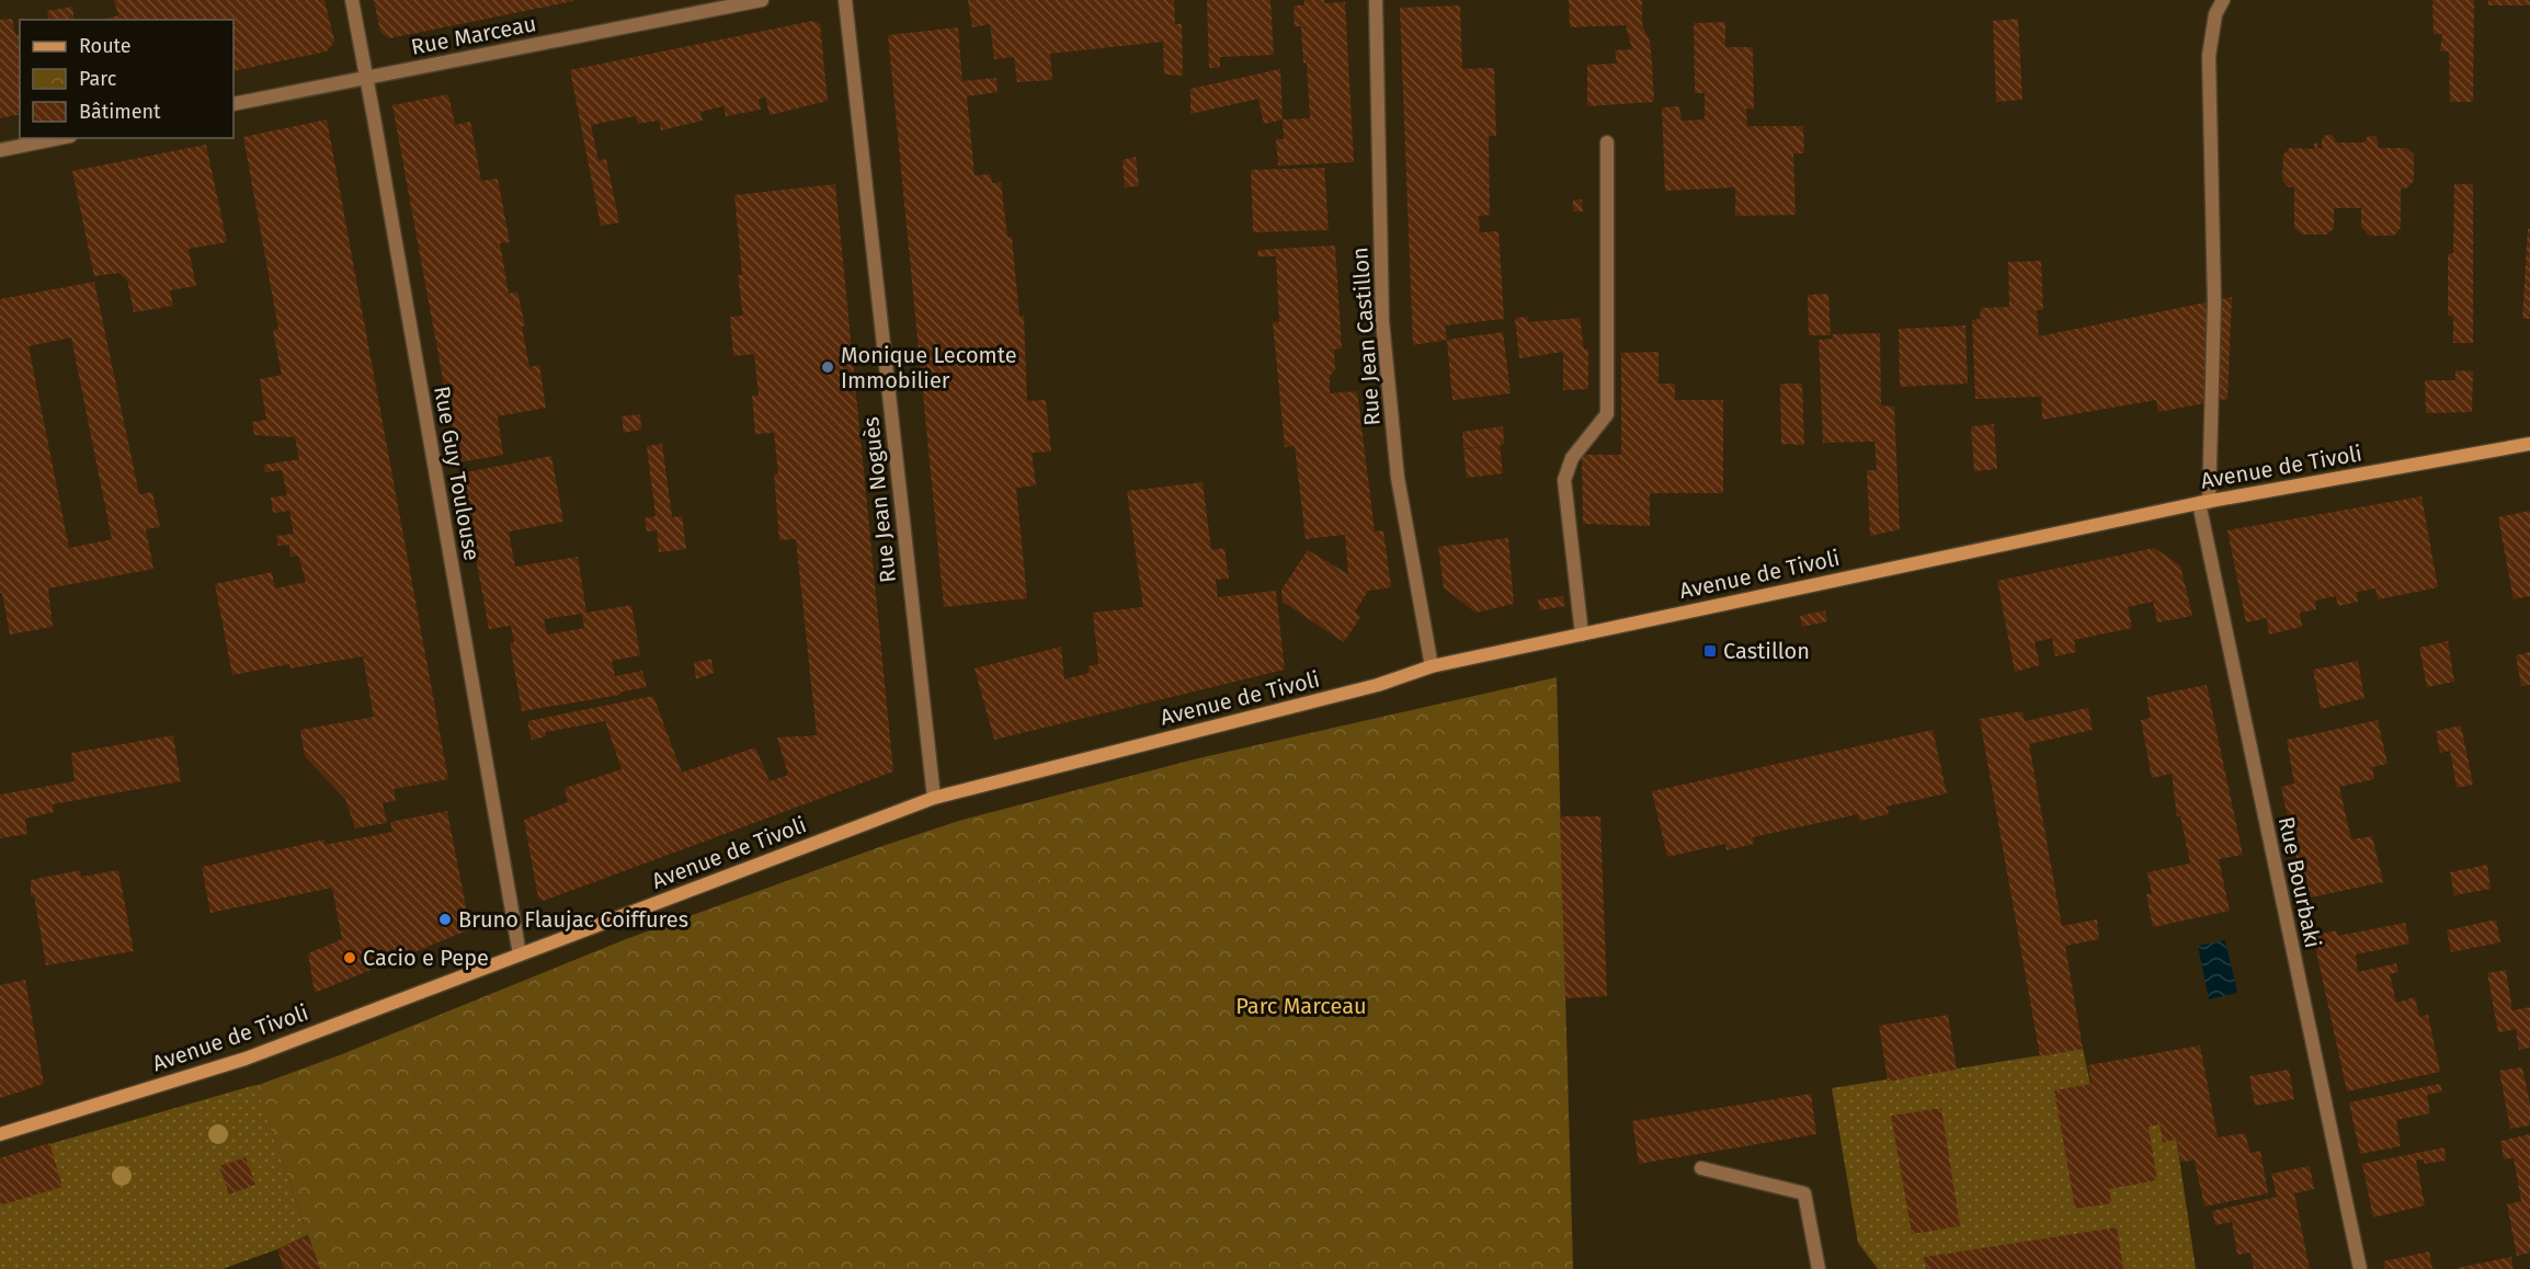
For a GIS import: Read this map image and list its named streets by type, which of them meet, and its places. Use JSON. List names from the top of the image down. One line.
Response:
{"streets":{"street":["Rue Marceau","Rue Jean Castillon","Avenue de Tivoli","Rue Guy Toulouse","Rue Jean Noguès","Rue Bourbaki"]},"crossings":[["Rue Marceau","Rue Guy Toulouse"],["Rue Jean Castillon","Avenue de Tivoli"],["Avenue de Tivoli","Rue Guy Toulouse"],["Avenue de Tivoli","Rue Jean Noguès"],["Avenue de Tivoli","Rue Bourbaki"]],"parks":["Parc Marceau"],"places":{"other":["Monique Lecomte Immobilier","Bruno Flaujac Coiffures","Cacio e Pepe"],"transit":["Castillon"]},"legend":["Route","Parc","Bâtiment"]}
